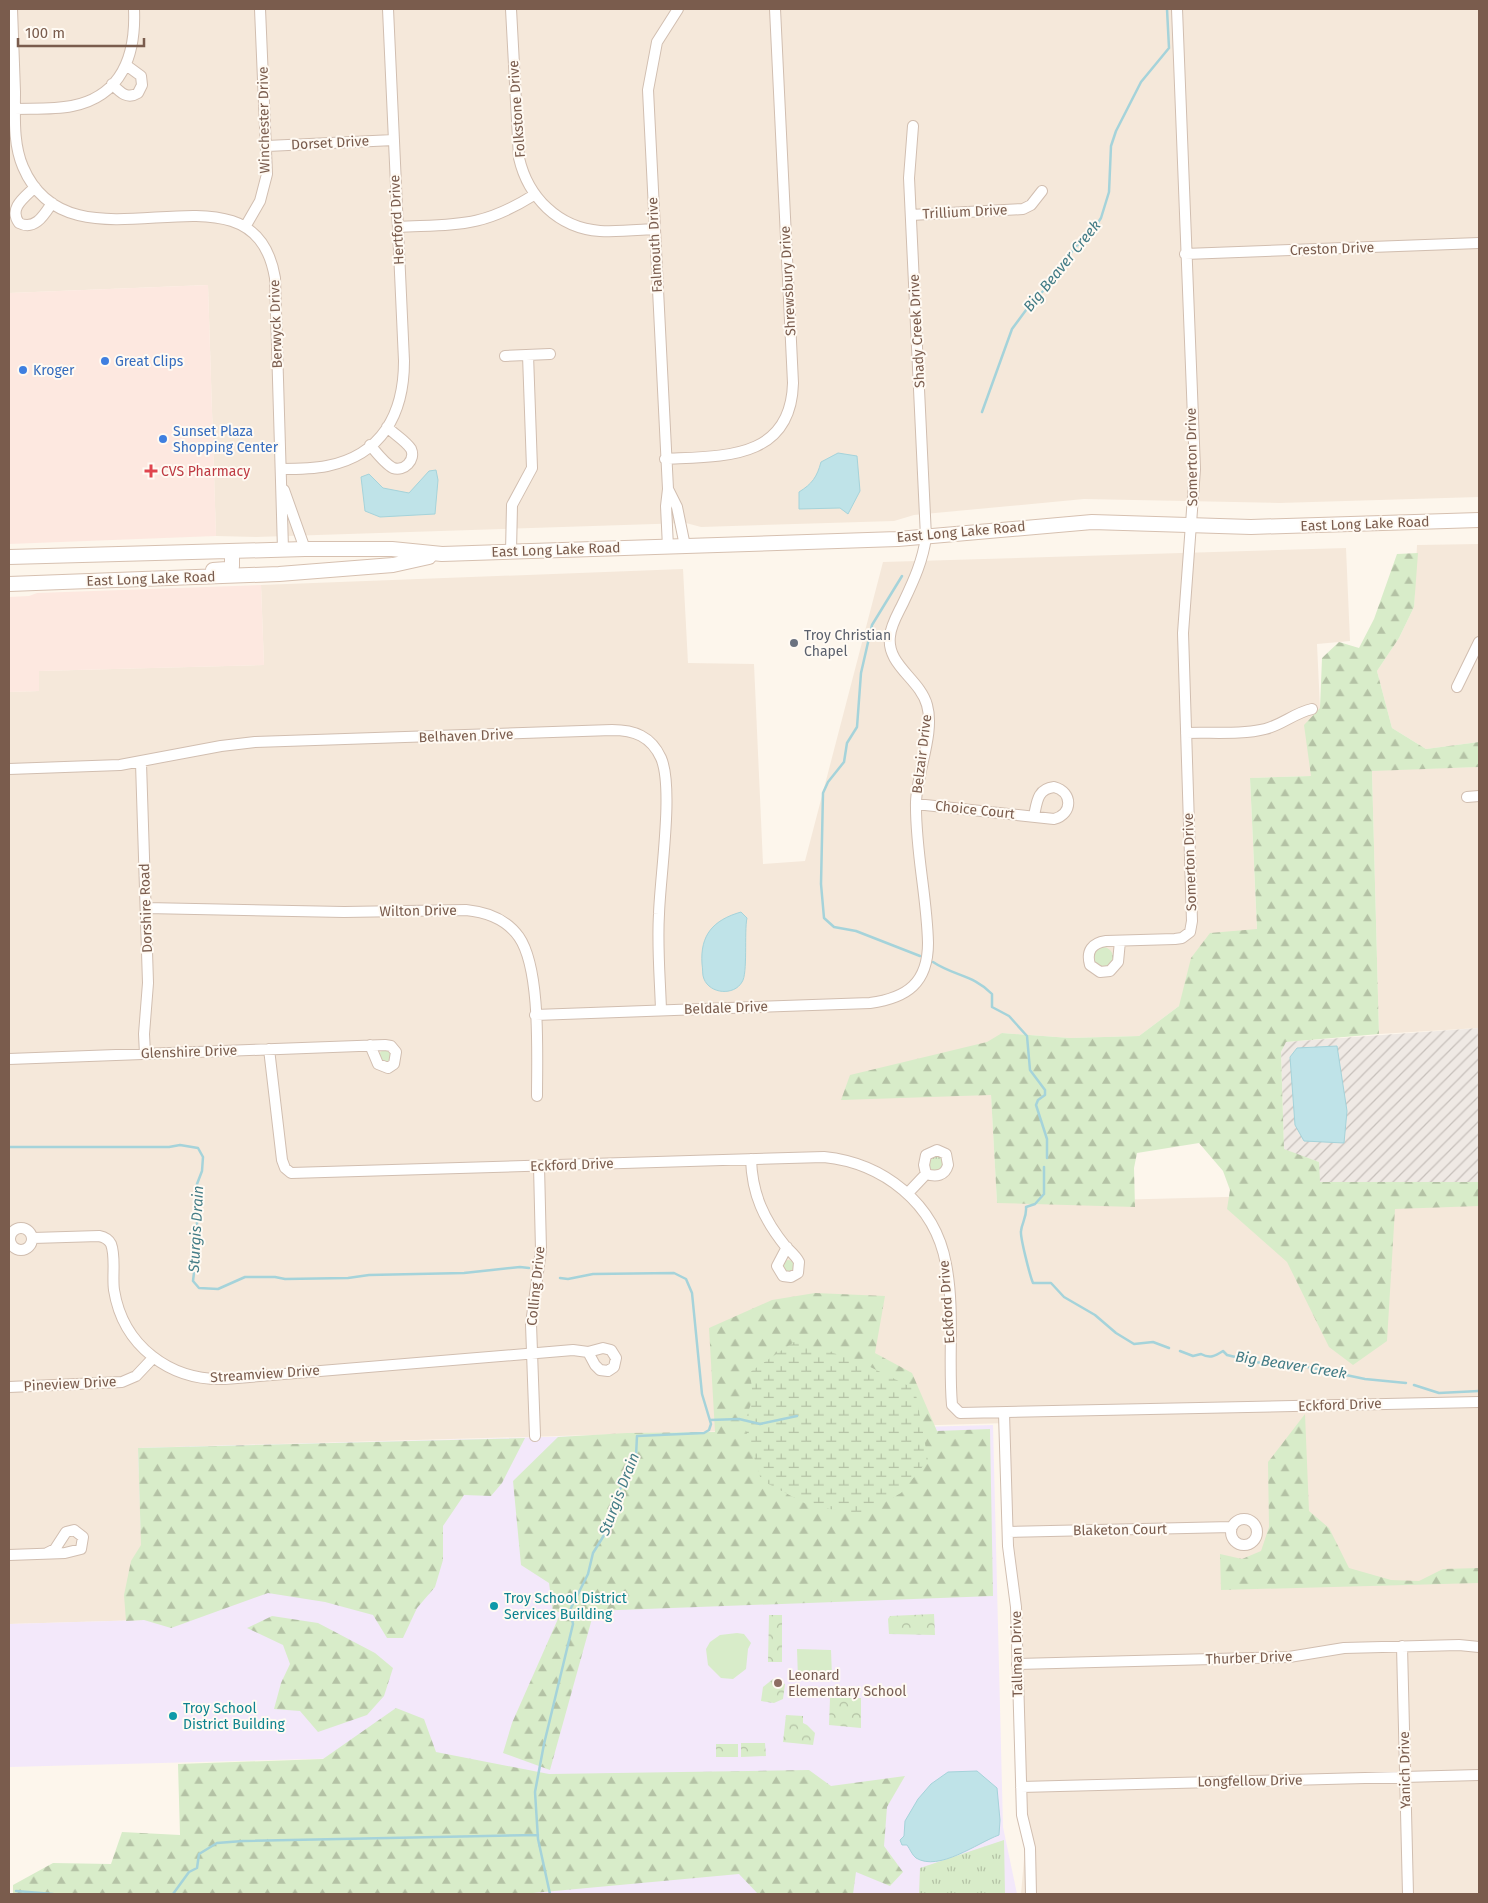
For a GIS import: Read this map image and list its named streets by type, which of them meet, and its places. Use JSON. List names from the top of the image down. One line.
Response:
{"streets":{"main road":["East Long Lake Road"],"street":["Folkstone Drive","Winchester Drive","Dorset Drive","Trillium Drive","Hertford Drive","Falmouth Drive","Creston Drive","Shrewsbury Drive","Berwyck Drive","Shady Creek Drive","Somerton Drive","Belhaven Drive","Belzair Drive","Choice Court","Dorshire Road","Wilton Drive","Beldale Drive","Glenshire Drive","Eckford Drive","Colling Drive","Streamview Drive","Pineview Drive","Blaketon Court","Tallman Drive","Thurber Drive","Yanich Drive","Longfellow Drive"]},"crossings":[["Folkstone Drive","Falmouth Drive"],["Winchester Drive","Dorset Drive"],["Winchester Drive","Berwyck Drive"],["Dorset Drive","Hertford Drive"],["Trillium Drive","Shady Creek Drive"],["Hertford Drive","Berwyck Drive"],["Falmouth Drive","Shrewsbury Drive"],["Falmouth Drive","East Long Lake Road"],["Creston Drive","Somerton Drive"],["Berwyck Drive","East Long Lake Road"],["Shady Creek Drive","East Long Lake Road"],["Shady Creek Drive","Belzair Drive"],["Somerton Drive","East Long Lake Road"],["East Long Lake Road","Belzair Drive"],["Belhaven Drive","Dorshire Road"],["Belhaven Drive","Beldale Drive"],["Belzair Drive","Choice Court"],["Belzair Drive","Beldale Drive"],["Dorshire Road","Wilton Drive"],["Dorshire Road","Glenshire Drive"],["Wilton Drive","Beldale Drive"],["Glenshire Drive","Eckford Drive"],["Eckford Drive","Colling Drive"],["Eckford Drive","Tallman Drive"],["Colling Drive","Streamview Drive"],["Streamview Drive","Pineview Drive"],["Blaketon Court","Tallman Drive"],["Tallman Drive","Thurber Drive"],["Tallman Drive","Longfellow Drive"],["Thurber Drive","Yanich Drive"],["Yanich Drive","Longfellow Drive"]],"water":["Big Beaver Creek","Sturgis Drain"],"places":{"other":["Great Clips","Kroger","Sunset Plaza Shopping Center","Troy Christian Chapel","Troy School District Services Building","Leonard Elementary School","Troy School District Building"],"health":["CVS Pharmacy"]},"scale_bar":"100 m"}
